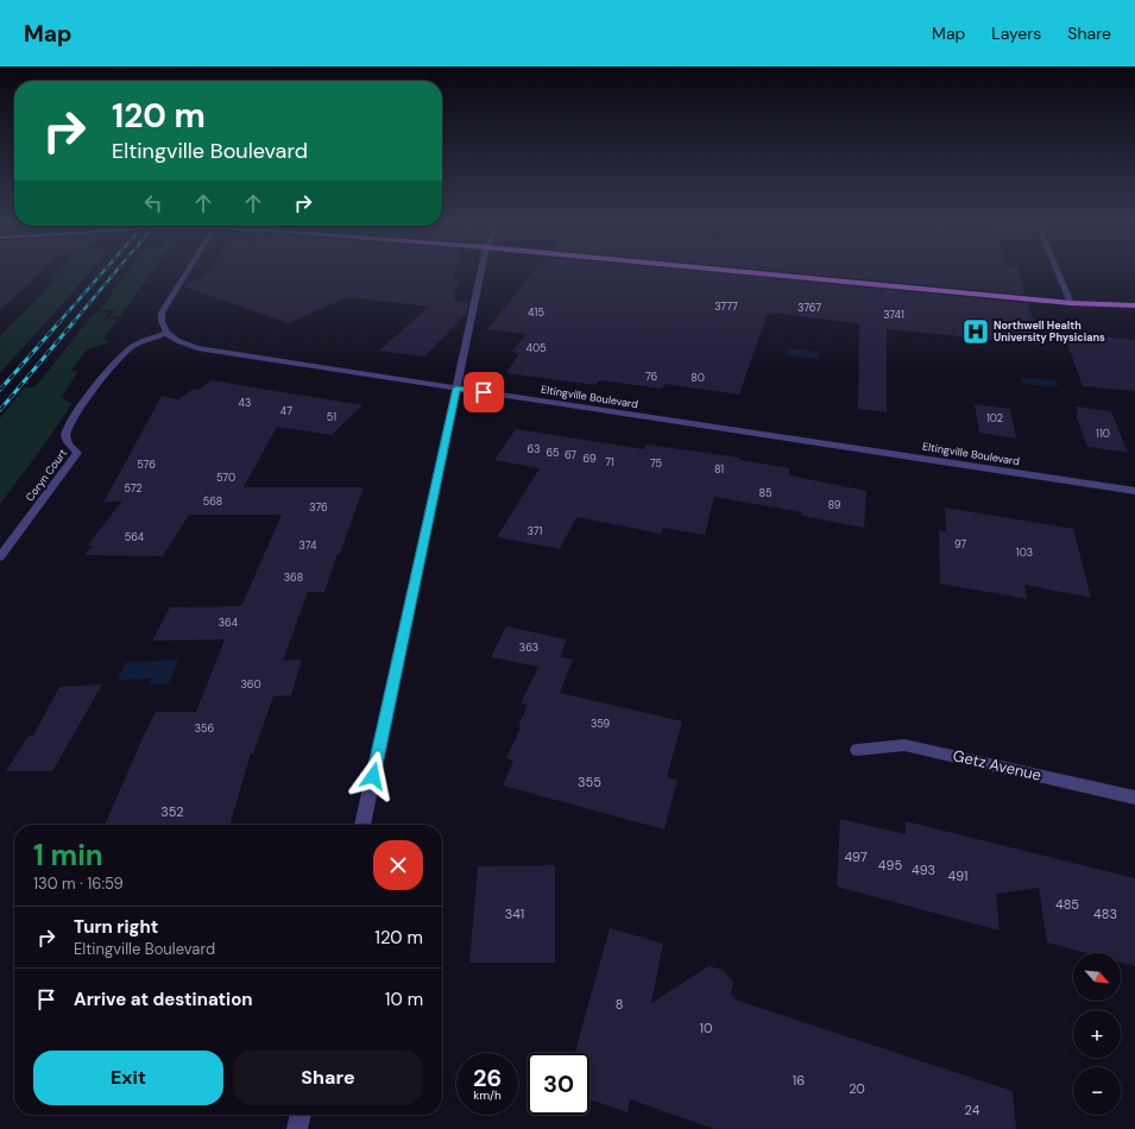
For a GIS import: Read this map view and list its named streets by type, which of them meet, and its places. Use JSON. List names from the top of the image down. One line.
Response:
{"streets":{"street":["Eltingville Boulevard","Coryn Court","Getz Avenue"]},"crossings":[["Eltingville Boulevard","Coryn Court"]],"places":{"hospital":["Northwell Health University Physicians"]},"house_numbers":["3777","3767","415","3741","405","76","80","43","47","51","102","110","63","65","67","69","71","75","576","81","570","572","85","568","89","376","371","564","97","374","103","368","364","363","360","359","356","355","352","497","495","493","491","485","341","483","8","10","16","20","24"],"north":"bottom right","page":{"header":"Map","nav":["Map","Layers","Share"],"turn":["120 m","Eltingville Boulevard"],"heading":["1 min","130 m · 16:59"],"list":[{"name":"Turn right","note":"Eltingville Boulevard","value":"120 m"},{"name":"Arrive at destination","value":"10 m"}],"map_buttons":["+","−"],"buttons":["Exit","Share"],"speed":"26 km/h","limit":"30"}}
